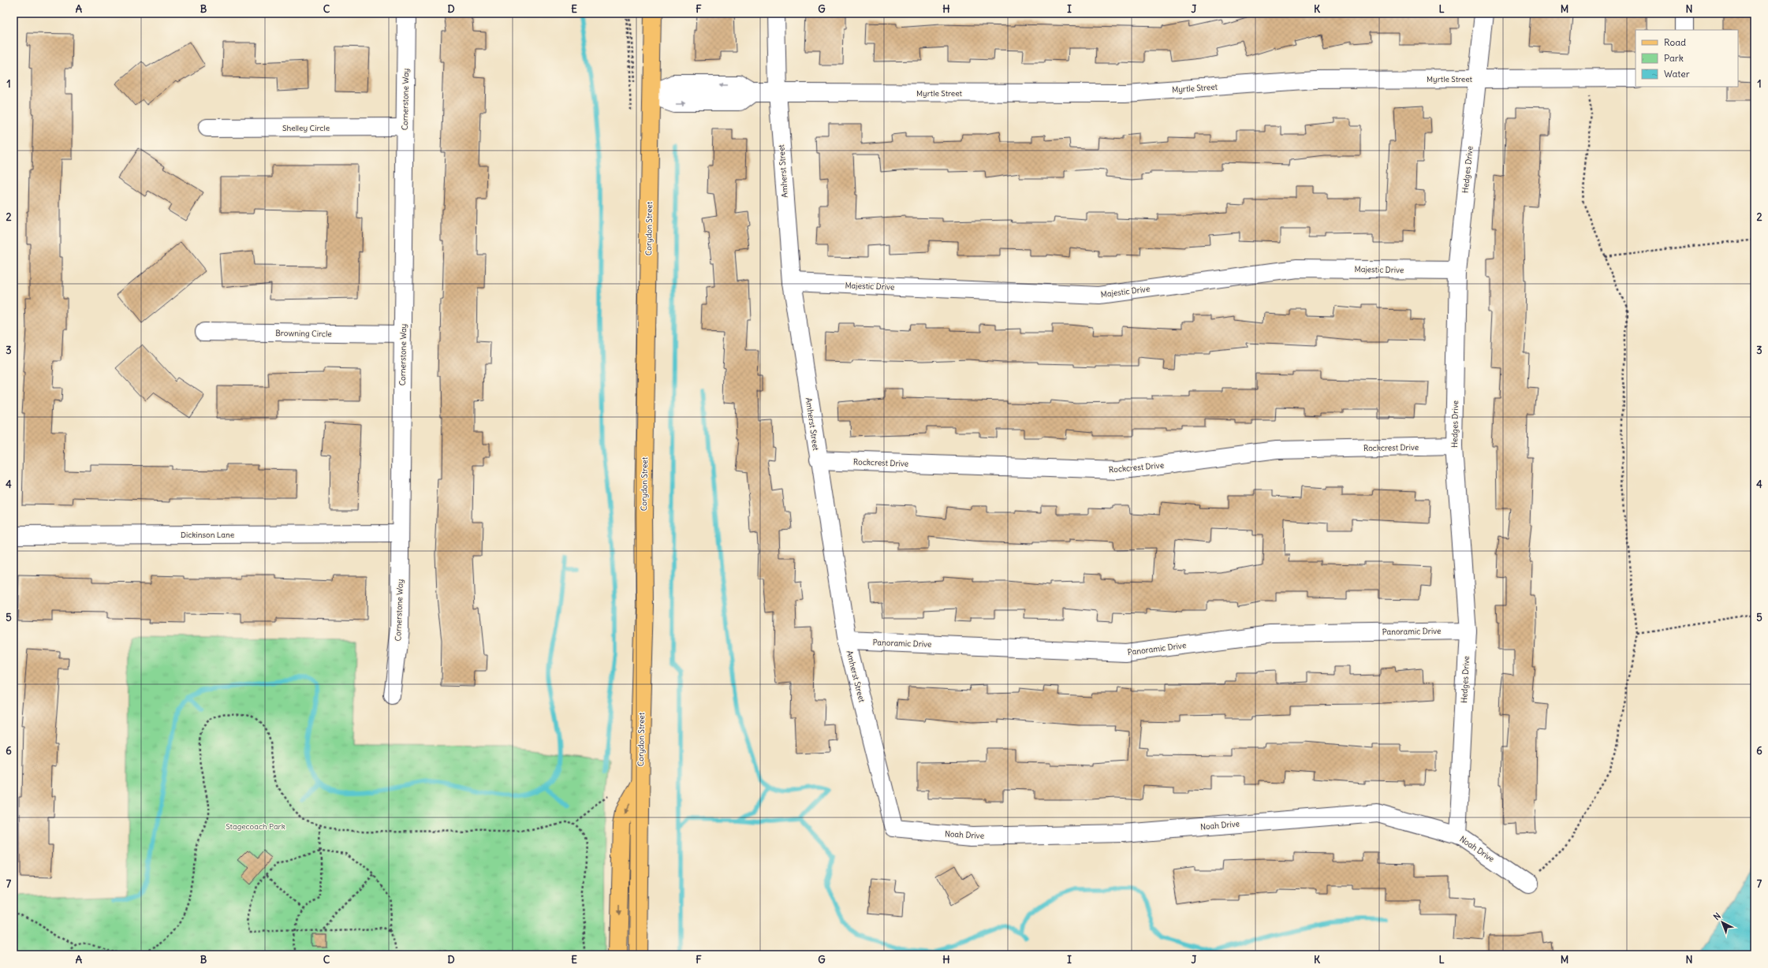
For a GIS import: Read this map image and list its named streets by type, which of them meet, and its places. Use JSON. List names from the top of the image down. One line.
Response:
{"streets":{"main road":["Corydon Street"],"street":["Myrtle Street","Cornerstone Way","Shelley Circle","Hedges Drive","Amherst Street","Majestic Drive","Browning Circle","Rockcrest Drive","Dickinson Lane","Panoramic Drive","Noah Drive"]},"crossings":[["Myrtle Street","Hedges Drive"],["Myrtle Street","Amherst Street"],["Myrtle Street","Corydon Street"],["Cornerstone Way","Shelley Circle"],["Cornerstone Way","Browning Circle"],["Cornerstone Way","Dickinson Lane"],["Hedges Drive","Majestic Drive"],["Hedges Drive","Rockcrest Drive"],["Hedges Drive","Panoramic Drive"],["Hedges Drive","Noah Drive"],["Amherst Street","Majestic Drive"],["Amherst Street","Rockcrest Drive"],["Amherst Street","Panoramic Drive"],["Amherst Street","Noah Drive"]],"parks":["Stagecoach Park"],"legend":["Road","Park","Water"],"north":"top left","grid":{"columns":["A","B","C","D","E","F","G","H","I","J","K","L","M","N"],"rows":["1","2","3","4","5","6","7"]}}
